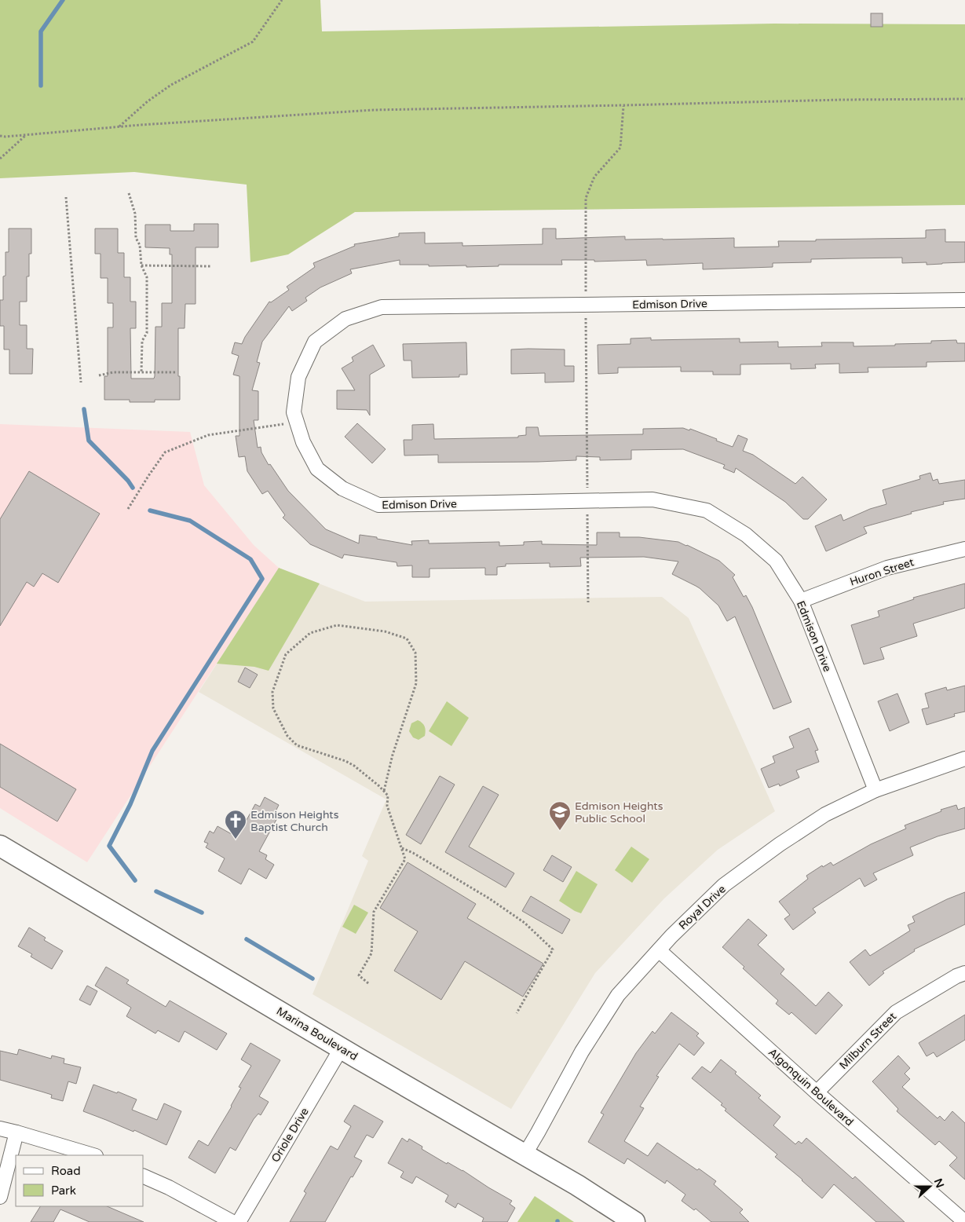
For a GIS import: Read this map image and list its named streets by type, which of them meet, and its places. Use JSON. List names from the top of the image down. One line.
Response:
{"streets":{"street":["Edmison Drive","Huron Street","Royal Drive","Marina Boulevard","Milburn Street","Algonquin Boulevard","Oriole Drive"]},"crossings":[["Edmison Drive","Huron Street"],["Edmison Drive","Royal Drive"],["Royal Drive","Marina Boulevard"],["Royal Drive","Algonquin Boulevard"],["Marina Boulevard","Oriole Drive"],["Milburn Street","Algonquin Boulevard"]],"places":{"school or university":["Edmison Heights Public School"],"church":["Edmison Heights Baptist Church"]},"legend":["Road","Park"],"north":"right"}
